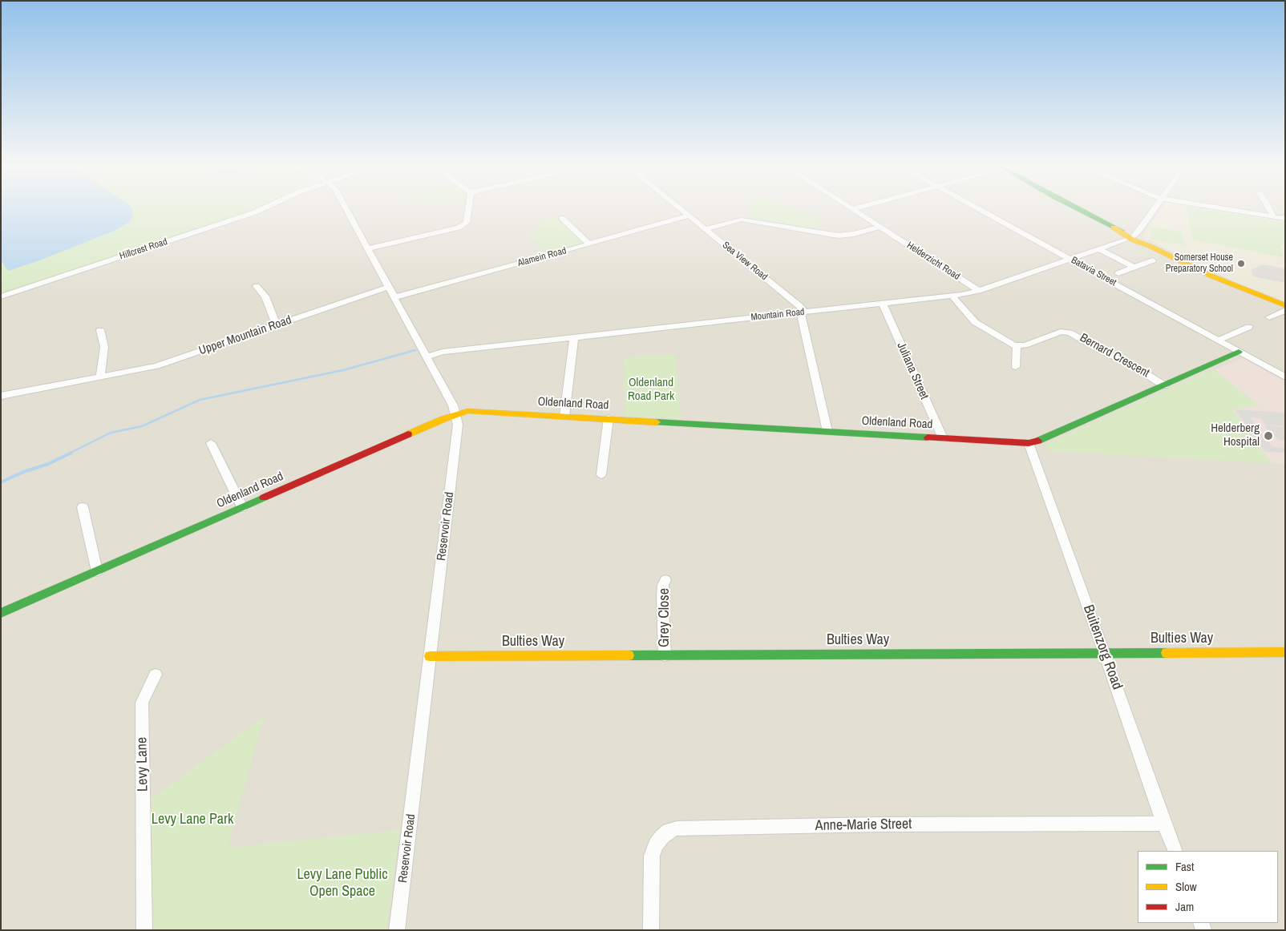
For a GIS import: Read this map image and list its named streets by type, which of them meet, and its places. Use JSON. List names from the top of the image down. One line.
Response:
{"streets":{"street":["Hillcrest Road","Alamein Road","Sea View Road","Helderzicht Road","Batavia Street","Mountain Road","Upper Mountain Road","Bernard Crescent","Juliana Street","Oldenland Road","Reservoir Road","Grey Close","Bulties Way","Buitenzorg Road","Levy Lane","Anne-Marie Street"]},"crossings":[["Alamein Road","Sea View Road"],["Alamein Road","Upper Mountain Road"],["Alamein Road","Reservoir Road"],["Sea View Road","Mountain Road"],["Helderzicht Road","Mountain Road"],["Batavia Street","Mountain Road"],["Batavia Street","Oldenland Road"],["Mountain Road","Juliana Street"],["Mountain Road","Reservoir Road"],["Upper Mountain Road","Reservoir Road"],["Bernard Crescent","Oldenland Road"],["Juliana Street","Oldenland Road"],["Oldenland Road","Reservoir Road"],["Oldenland Road","Buitenzorg Road"],["Reservoir Road","Bulties Way"],["Grey Close","Bulties Way"],["Bulties Way","Buitenzorg Road"],["Buitenzorg Road","Anne-Marie Street"]],"parks":["Oldenland Road Park","Levy Lane Park","Levy Lane Public Open Space"],"places":["Somerset House Preparatory School","Helderberg Hospital"],"legend":["Fast","Slow","Jam"]}
